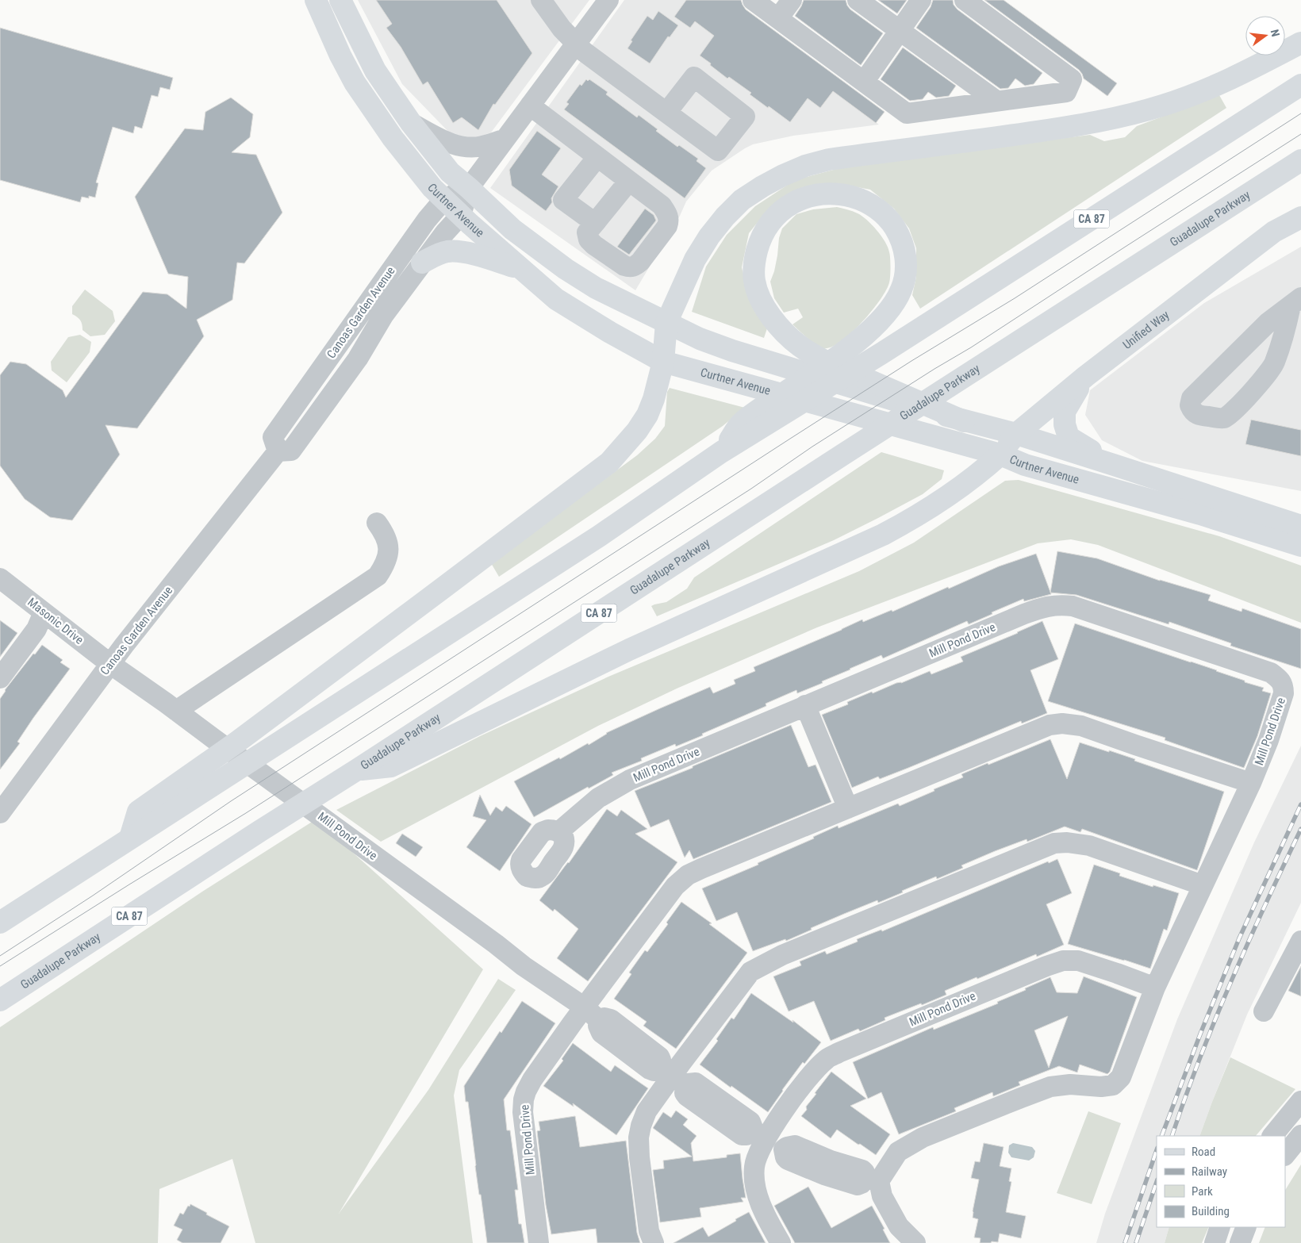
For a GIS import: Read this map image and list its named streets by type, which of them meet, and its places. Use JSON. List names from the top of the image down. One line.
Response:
{"streets":{"main road":["Curtner Avenue","CA 87","Guadalupe Parkway","Unified Way"],"street":["Canoas Garden Avenue","Masonic Drive","Mill Pond Drive"]},"crossings":[["Curtner Avenue","Canoas Garden Avenue"],["Curtner Avenue","Unified Way"],["Guadalupe Parkway","Unified Way"],["Canoas Garden Avenue","Masonic Drive"],["Canoas Garden Avenue","Mill Pond Drive"],["Masonic Drive","Mill Pond Drive"]],"legend":["Road","Railway","Park","Building"],"north":"right"}
